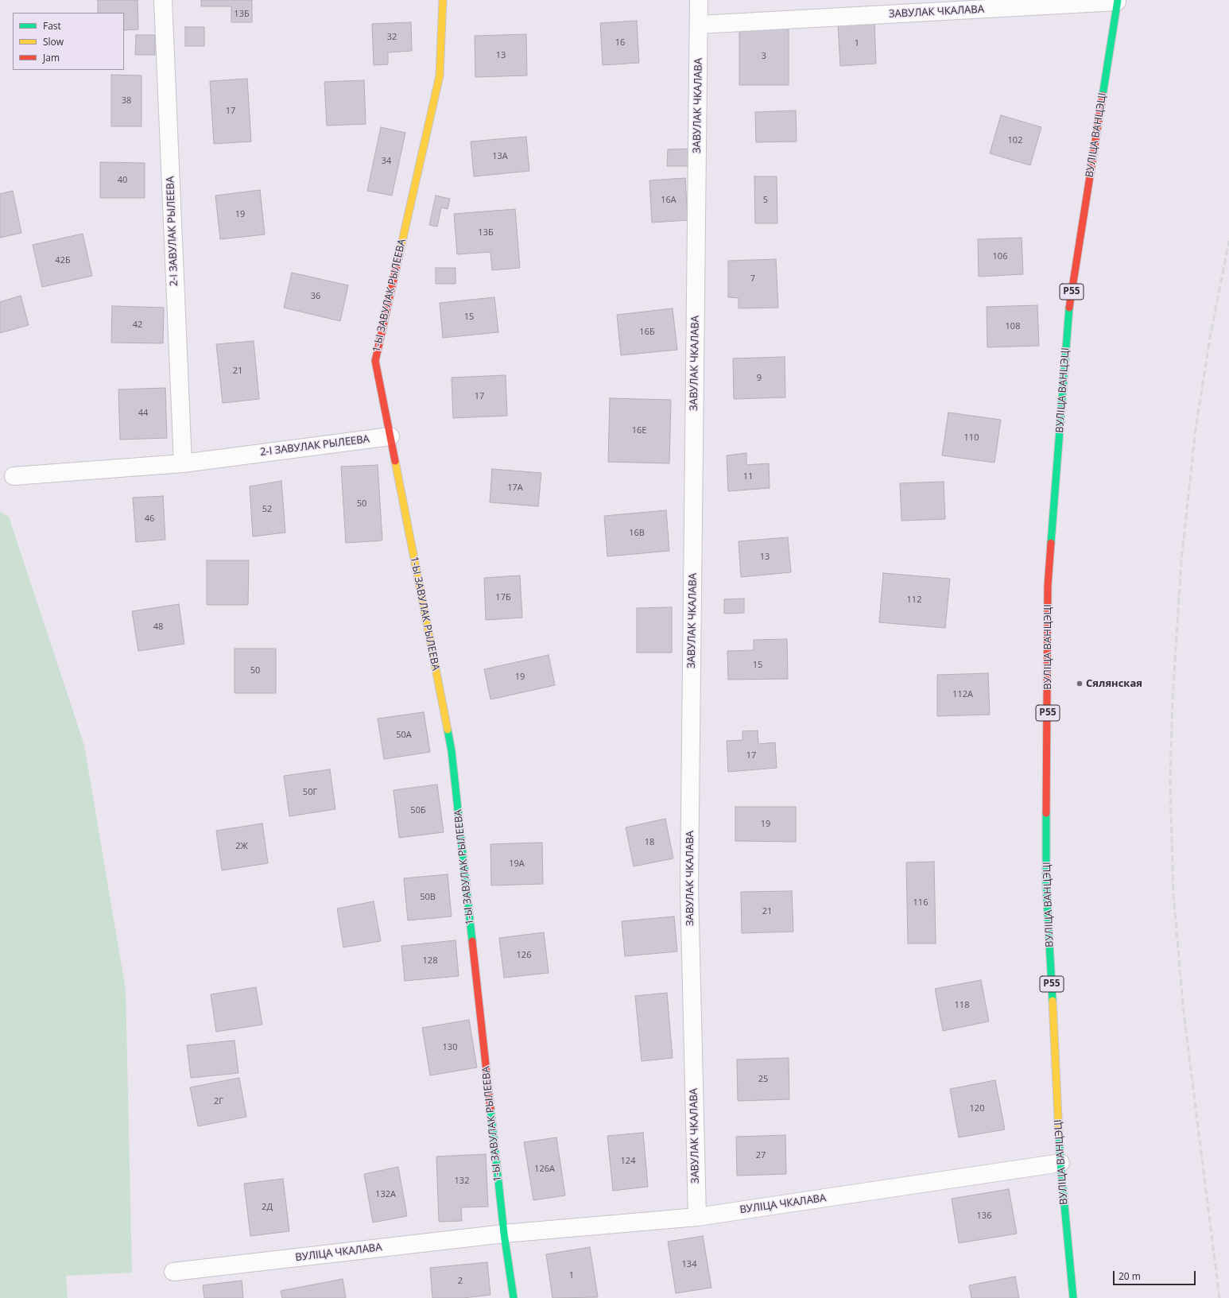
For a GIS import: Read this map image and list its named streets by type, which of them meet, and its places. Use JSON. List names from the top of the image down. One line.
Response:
{"streets":{"street":["ЗАВУЛАК ЧКАЛАВА","ВУЛІЦА ВАНЦЭЦІ","2-І ЗАВУЛАК РЫЛЕЕВА","Р55","1-Ы ЗАВУЛАК РЫЛЕЕВА","ВУЛІЦА ЧКАЛАВА"]},"crossings":[["ЗАВУЛАК ЧКАЛАВА","ВУЛІЦА ВАНЦЭЦІ"],["ЗАВУЛАК ЧКАЛАВА","ВУЛІЦА ЧКАЛАВА"],["ВУЛІЦА ВАНЦЭЦІ","ВУЛІЦА ЧКАЛАВА"],["2-І ЗАВУЛАК РЫЛЕЕВА","1-Ы ЗАВУЛАК РЫЛЕЕВА"],["1-Ы ЗАВУЛАК РЫЛЕЕВА","ВУЛІЦА ЧКАЛАВА"]],"places":["Сялянская"],"house_numbers":["13Б","32","16","1","13","3","38","17","102","13А","34","40","16А","5","19","13Б","106","42Б","7","36","15","42","108","16Б","21","9","17","44","16Е","110","11","17А","50","52","46","16В","13","17Б","112","48","15","50","19","112А","50А","17","50Г","50Б","19","18","2Ж","19А","50В","116","21","126","128","118","130","25","2Г","120","27","124","126А","132","132А","2Д","136","134","1","2"],"legend":["Fast","Slow","Jam"],"scale_bar":"20 m"}
